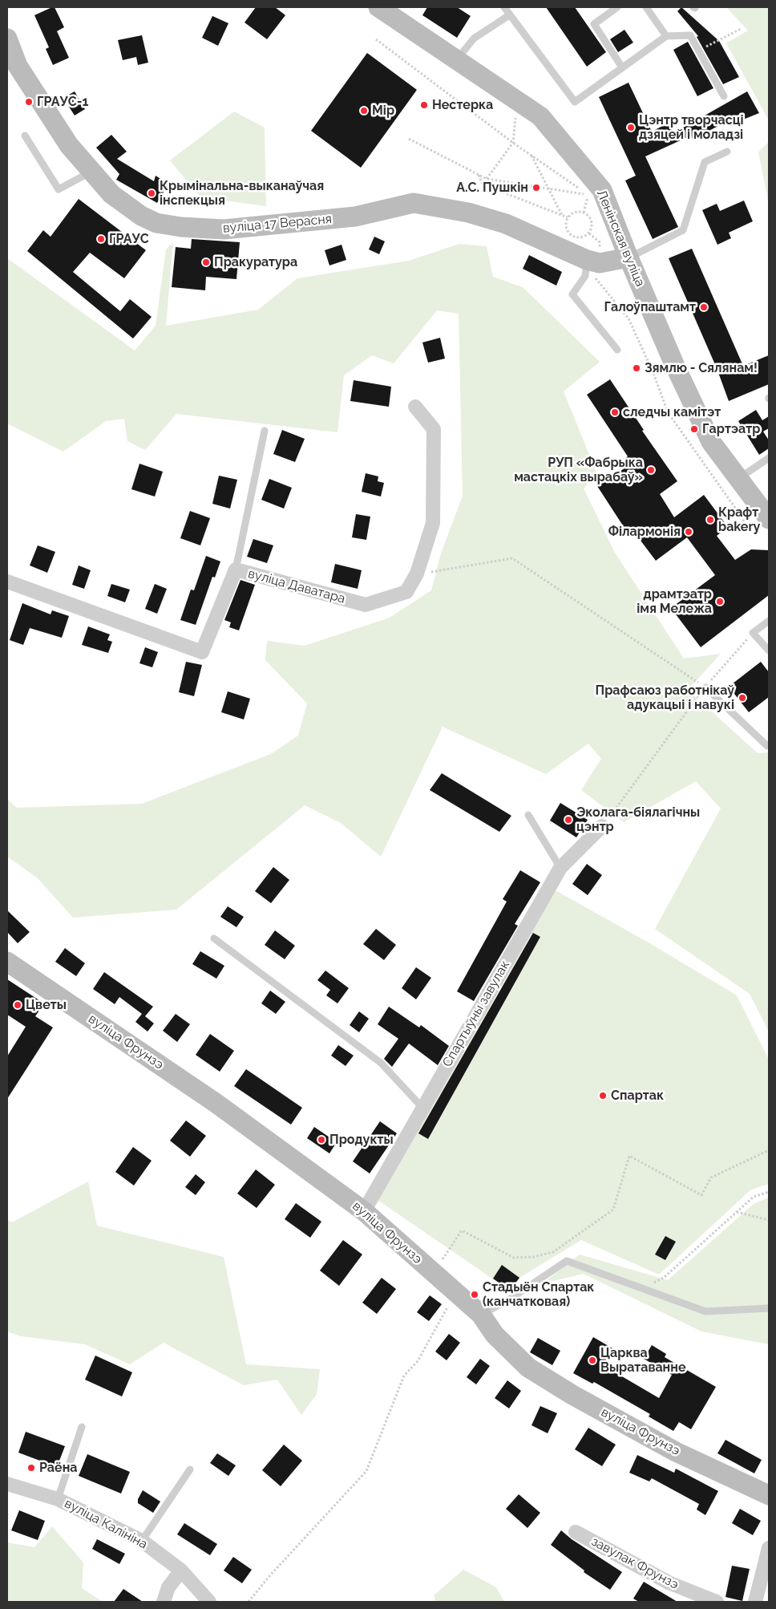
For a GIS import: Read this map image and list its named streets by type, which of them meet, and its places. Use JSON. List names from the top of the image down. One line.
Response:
{"streets":{"street":["вуліца 17 Верасня","Ленінская вуліца","вуліца Даватара","Спартыўны завулак","вуліца Фрунзэ","вуліца Калініна","завулак Фрунзэ"]},"crossings":[["Спартыўны завулак","вуліца Фрунзэ"]],"places":["ГРАУС-1","Нестерка","Мір","Цэнтр творчасці дзяцей і моладзі","А.С. Пушкін","Крымінальна-выканаўчая інспекцыя","ГРАУС","Пракуратура","Галоўпаштамт","Зямлю - Сялянам!","следчы камітэт","Гартэатр","РУП «Фабрыка мастацкіх вырабаў»","Крафт bakery","Філармонія","драмтэатр імя Мележа","Прафсаюз работнікаў адукацыі і навукі","Эколага-біялагічны цэнтр","Цветы","Спартак","Продукты","Стадыён Спартак (канчатковая)","Царква Выратаванне","Раёна"]}
